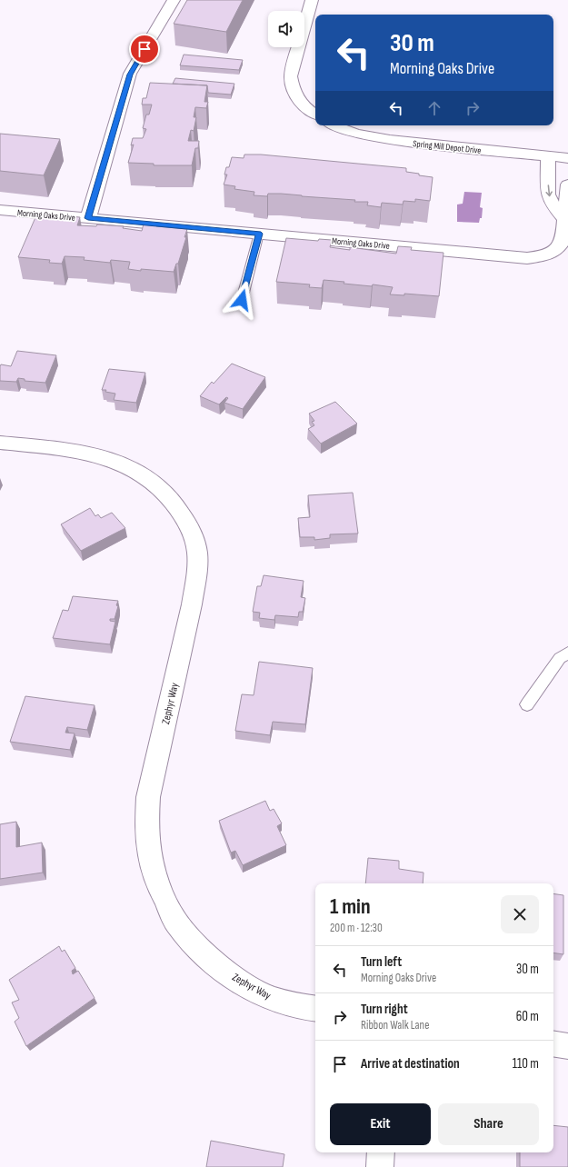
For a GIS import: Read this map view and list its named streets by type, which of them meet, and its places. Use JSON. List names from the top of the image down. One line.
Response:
{"streets":{"street":["Spring Mill Depot Drive","Morning Oaks Drive","Zephyr Way"]},"page":{"turn":["30 m","Morning Oaks Drive"],"heading":["1 min","200 m · 12:30"],"list":[{"name":"Turn left","note":"Morning Oaks Drive","value":"30 m"},{"name":"Turn right","note":"Ribbon Walk Lane","value":"60 m"},{"name":"Arrive at destination","value":"110 m"}],"buttons":["Exit","Share"]}}
